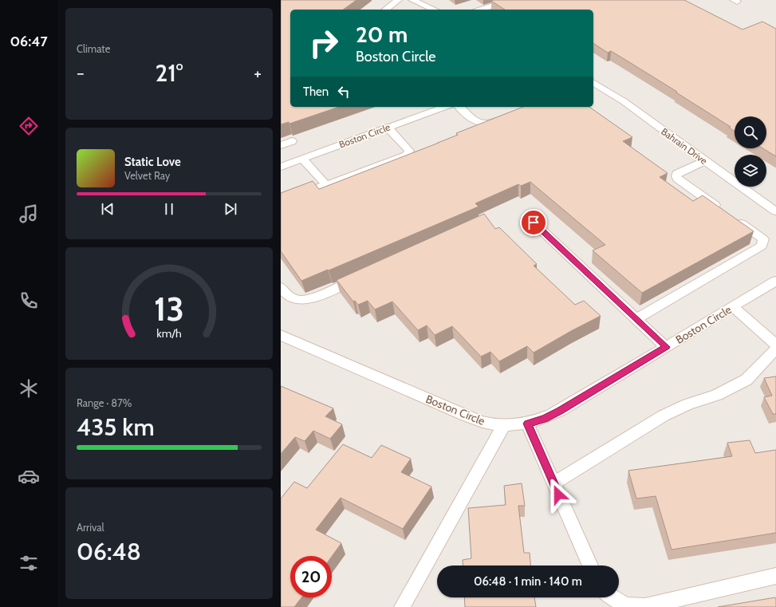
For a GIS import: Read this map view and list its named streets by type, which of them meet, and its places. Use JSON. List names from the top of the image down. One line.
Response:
{"streets":{"lane":["Boston Circle","Bahrain Drive"]},"page":{"tabs":"06:47","tile":["Climate",["Range · 87%","435 km"],["Arrival","06:48"]],"turn":["20 m","Boston Circle"],"heat":["−","21°","+"],"then":"Then","song":["Static Love","Velvet Ray"],"limit":"20","trip":"06:48 · 1 min · 140 m","gauge":["13","km/h"]}}
